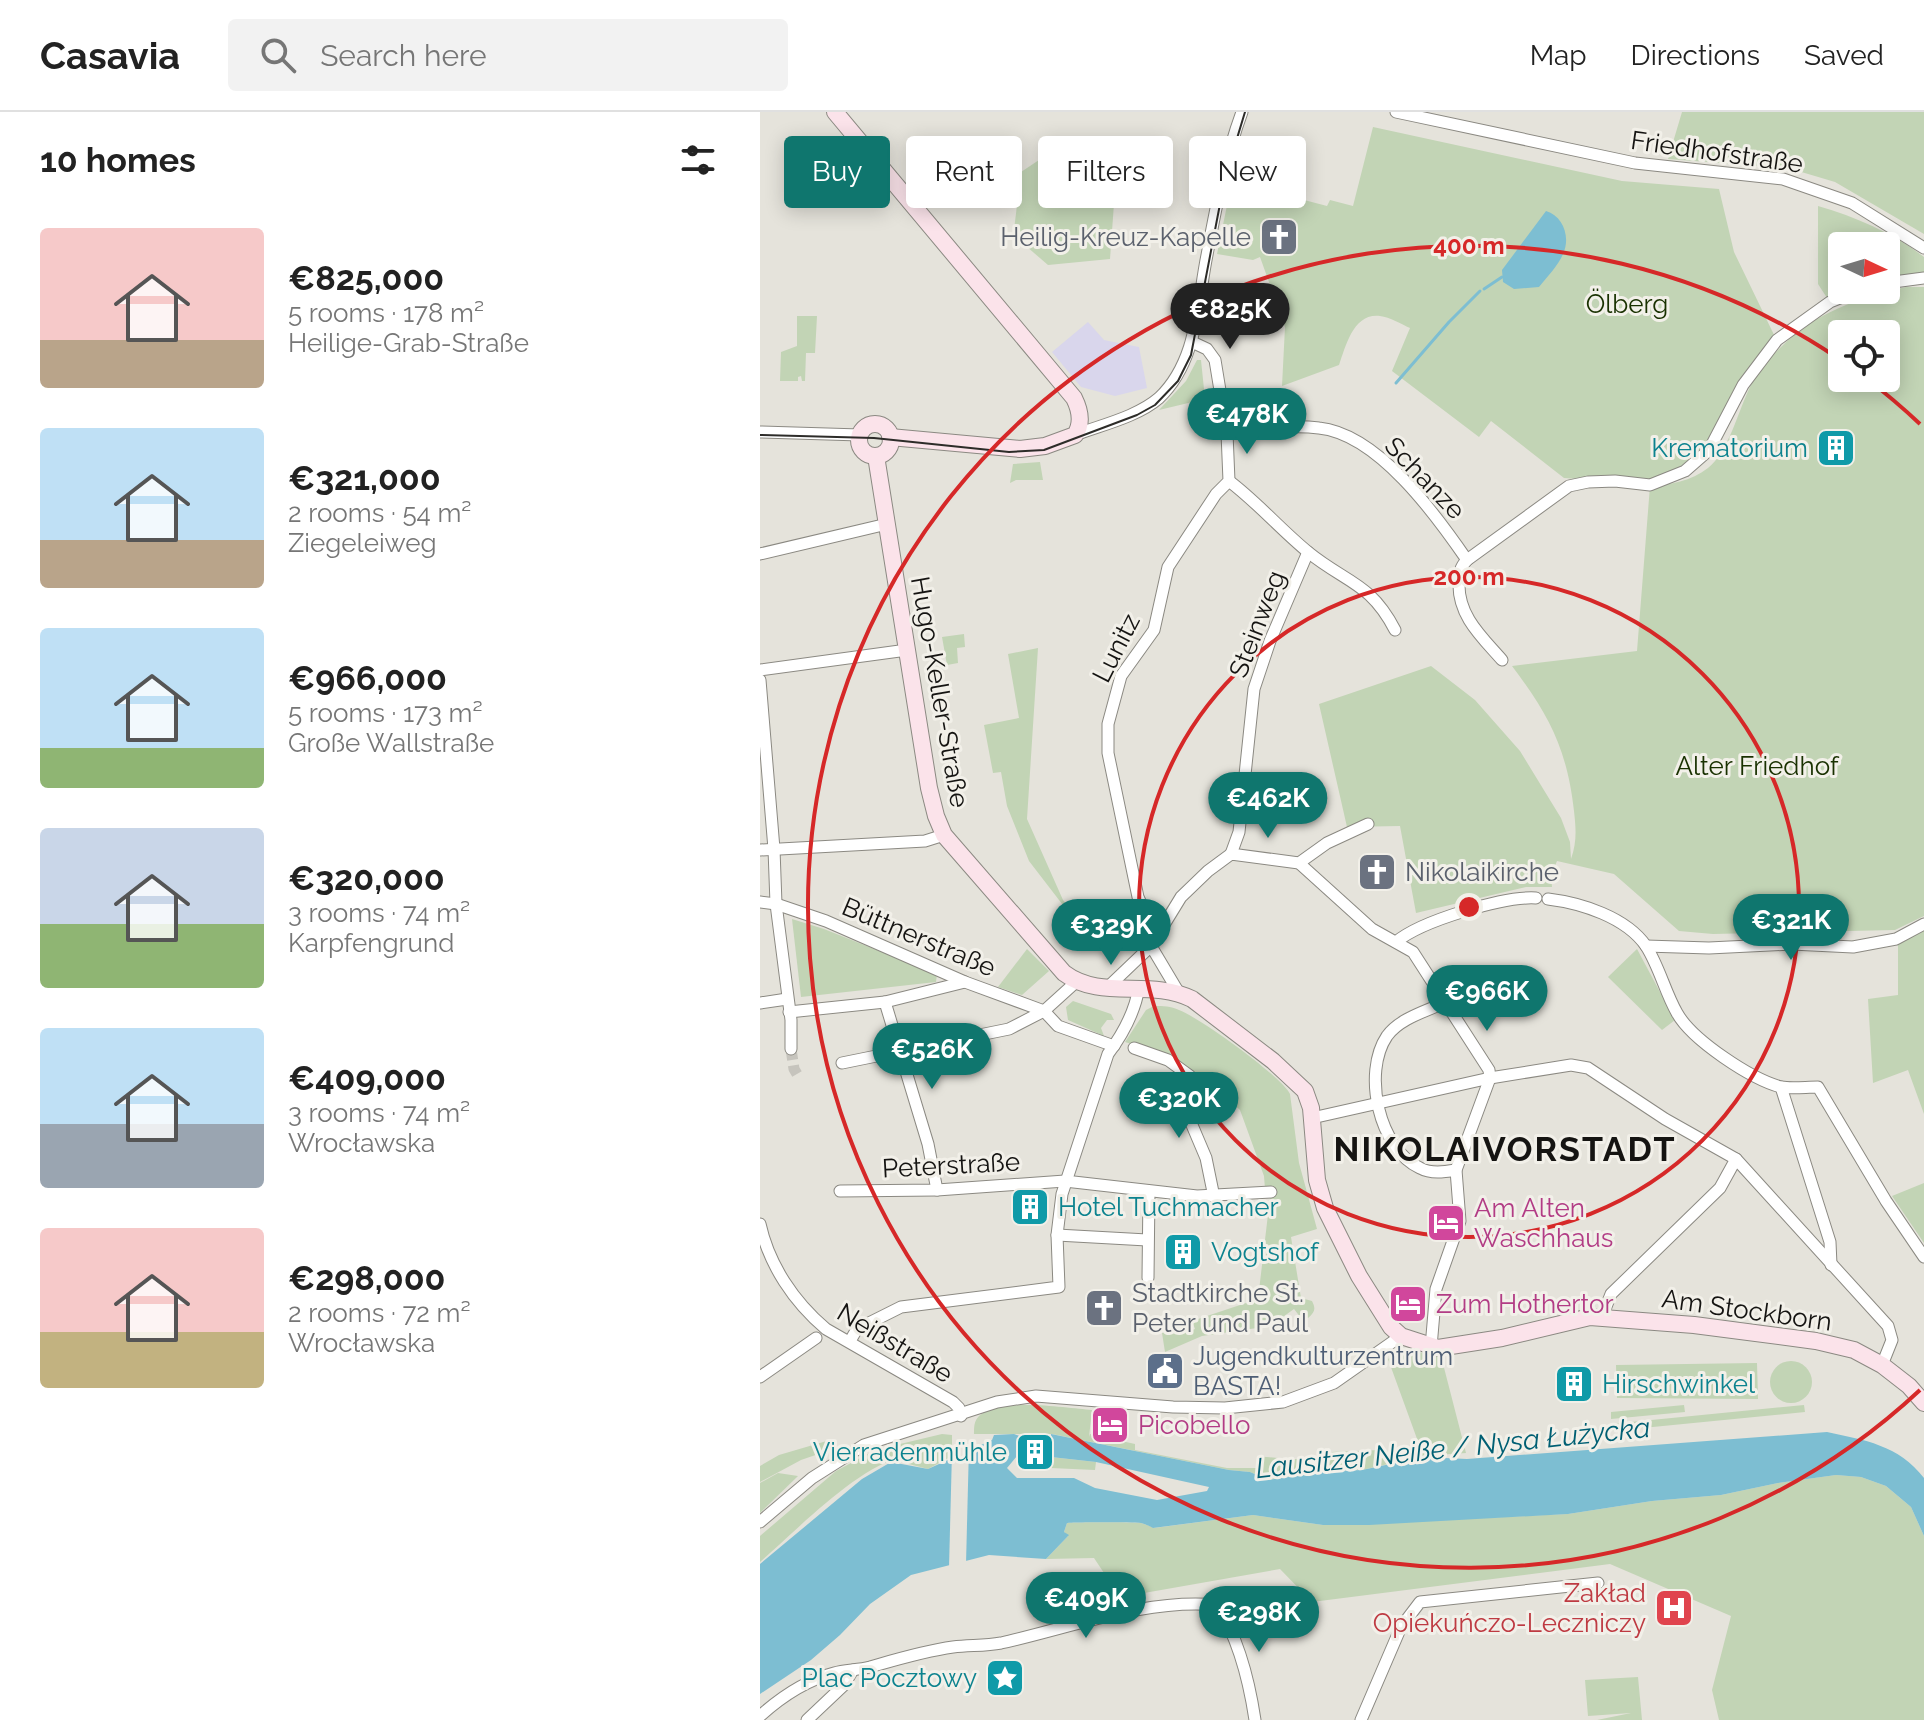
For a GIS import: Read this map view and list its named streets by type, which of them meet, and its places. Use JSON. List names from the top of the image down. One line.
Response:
{"streets":{"street":["Friedhofstraße","Schanze","Steinweg","Lunitz","Hugo-Keller-Straße","Büttnerstraße","Peterstraße","Am Stockborn","Neißstraße"]},"crossings":[["Büttnerstraße","Peterstraße"]],"districts":["NIKOLAIVORSTADT"],"water":["Lausitzer Neiße / Nysa Łużycka"],"parks":["Ölberg","Alter Friedhof"],"places":{"church":["Heilig-Kreuz-Kapelle","Nikolaikirche","Stadtkirche St. Peter und Paul"],"building":["Krematorium","Hotel Tuchmacher","Vogtshof","Hirschwinkel","Vierradenmühle"],"hotel":["Am Alten Waschhaus","Zum Hothertor","Picobello"],"public building":["Jugendkulturzentrum BASTA!"],"hospital":["Zakład Opiekuńczo-Leczniczy"],"place":["Plac Pocztowy"]},"north":"right","page":{"header":"Casavia","search":"Search here","nav":["Map","Directions","Saved"],"heading":"10 homes","chip":["Buy","Rent","Filters","New"],"list":[{"name":"€825,000","note":"5 rooms · 178 m² · Heilige-Grab-Straße"},{"name":"€321,000","note":"2 rooms · 54 m² · Ziegeleiweg"},{"name":"€966,000","note":"5 rooms · 173 m² · Große Wallstraße"},{"name":"€320,000","note":"3 rooms · 74 m² · Karpfengrund"},{"name":"€409,000","note":"3 rooms · 74 m² · Wrocławska"},{"name":"€298,000","note":"2 rooms · 72 m² · Wrocławska"}],"price":["€825K","€478K","€462K","€321K","€329K","€966K","€526K","€320K","€409K","€298K"]},"rings":["400 m","200 m"]}
